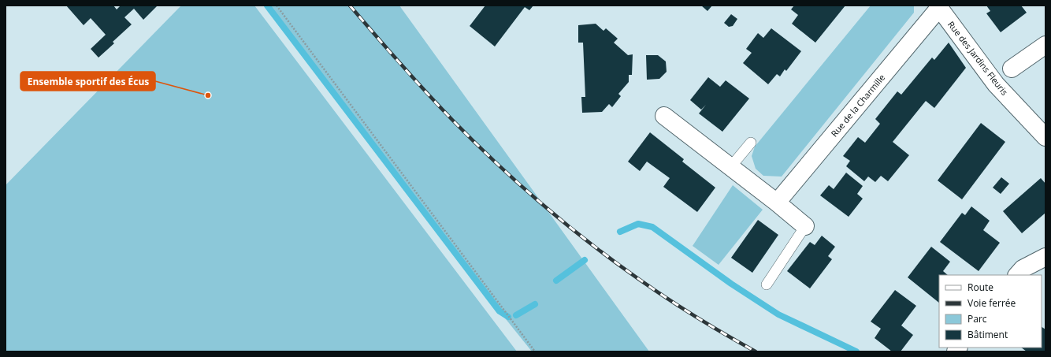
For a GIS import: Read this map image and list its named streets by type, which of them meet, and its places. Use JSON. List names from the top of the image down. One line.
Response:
{"streets":{"street":["Rue des Jardins Fleuris","Rue de la Charmille"]},"crossings":[["Rue des Jardins Fleuris","Rue de la Charmille"]],"places":["Ensemble sportif des Écus"],"legend":["Route","Voie ferrée","Parc","Bâtiment"]}
